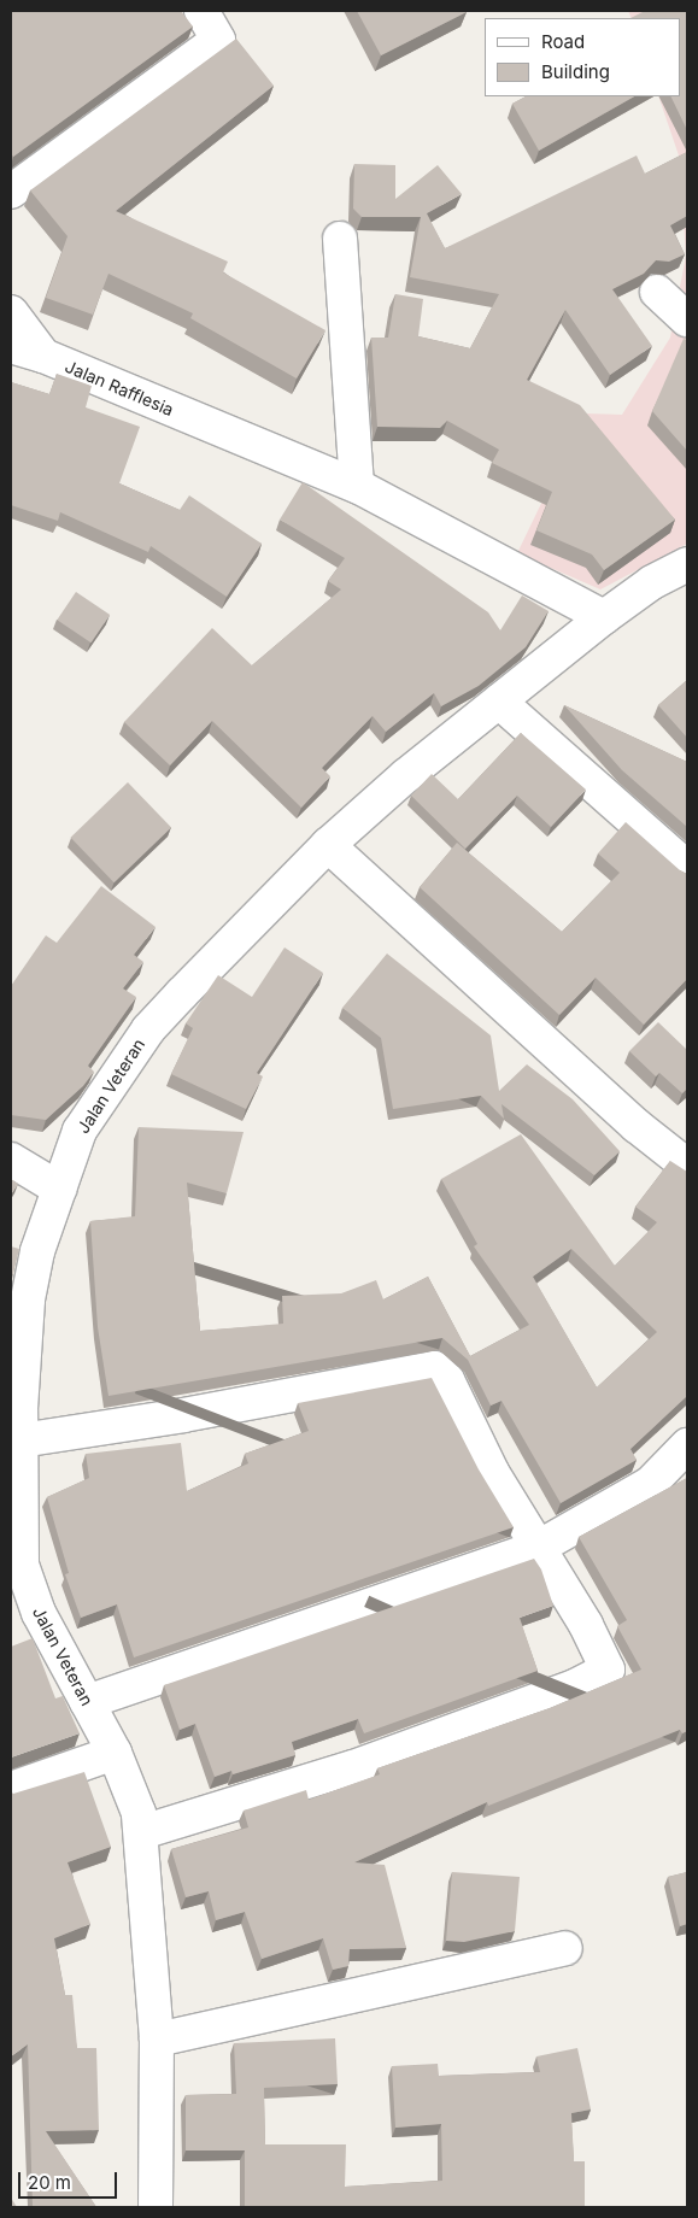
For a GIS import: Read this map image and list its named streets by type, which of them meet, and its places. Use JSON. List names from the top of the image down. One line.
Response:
{"streets":{"street":["Jalan Rafflesia","Jalan Veteran"]},"crossings":[["Jalan Rafflesia","Jalan Veteran"]],"legend":["Road","Building"],"scale_bar":"20 m"}
